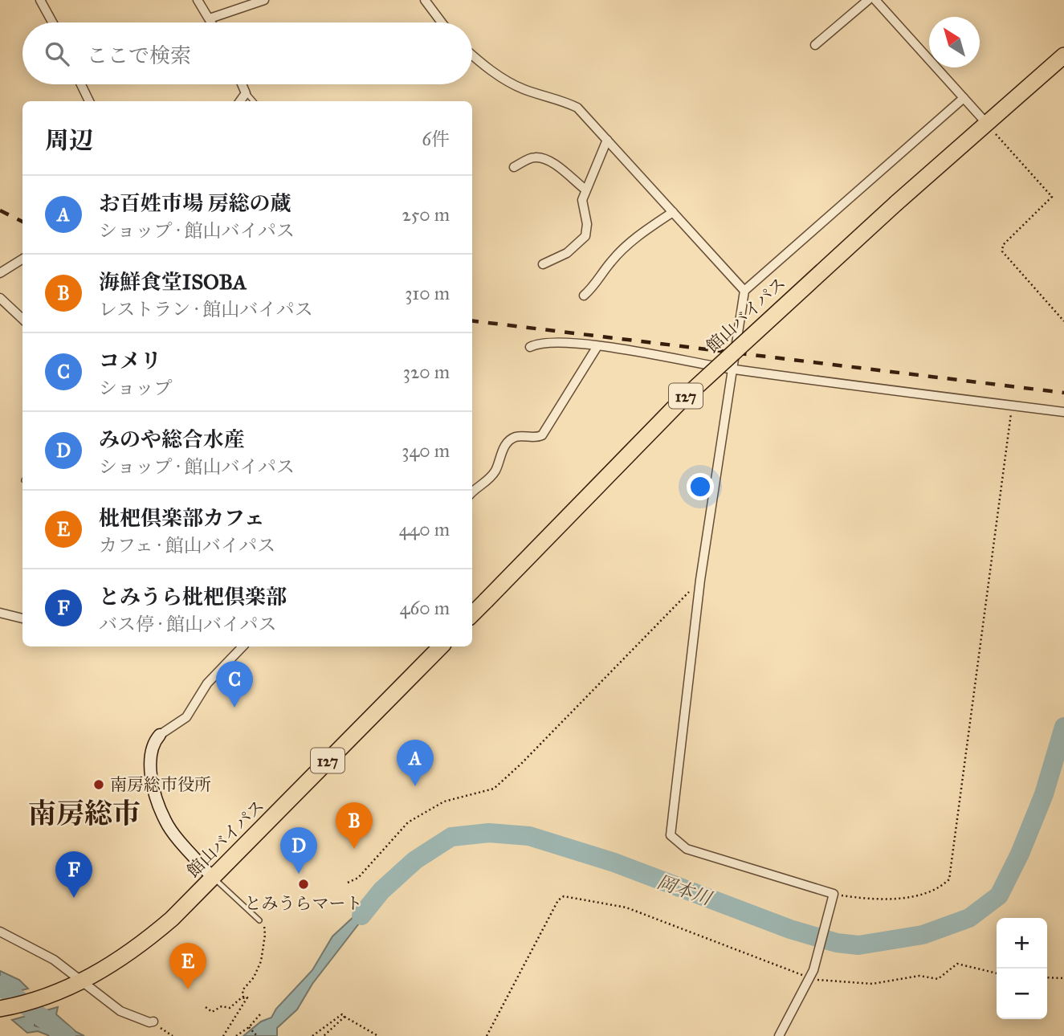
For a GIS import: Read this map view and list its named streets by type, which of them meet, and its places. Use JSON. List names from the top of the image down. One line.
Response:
{"streets":{"highway":["館山バイパス","127"]},"districts":["南房総市"],"water":["岡本川"],"places":["南房総市役所","とみうらマート"],"north":"top left","page":{"search":"ここで検索","heading":["周辺","6件"],"list":[{"mark":"A","name":"お百姓市場 房総の蔵","note":"ショップ · 館山バイパス","value":"250 m"},{"mark":"B","name":"海鮮食堂ISOBA","note":"レストラン · 館山バイパス","value":"310 m"},{"mark":"C","name":"コメリ","note":"ショップ","value":"320 m"},{"mark":"D","name":"みのや総合水産","note":"ショップ · 館山バイパス","value":"340 m"},{"mark":"E","name":"枇杷倶楽部カフェ","note":"カフェ · 館山バイパス","value":"440 m"},{"mark":"F","name":"とみうら枇杷倶楽部","note":"バス停 · 館山バイパス","value":"460 m"}],"pins":["C","A","B","D","F","E"],"map_buttons":["+","−"]}}
